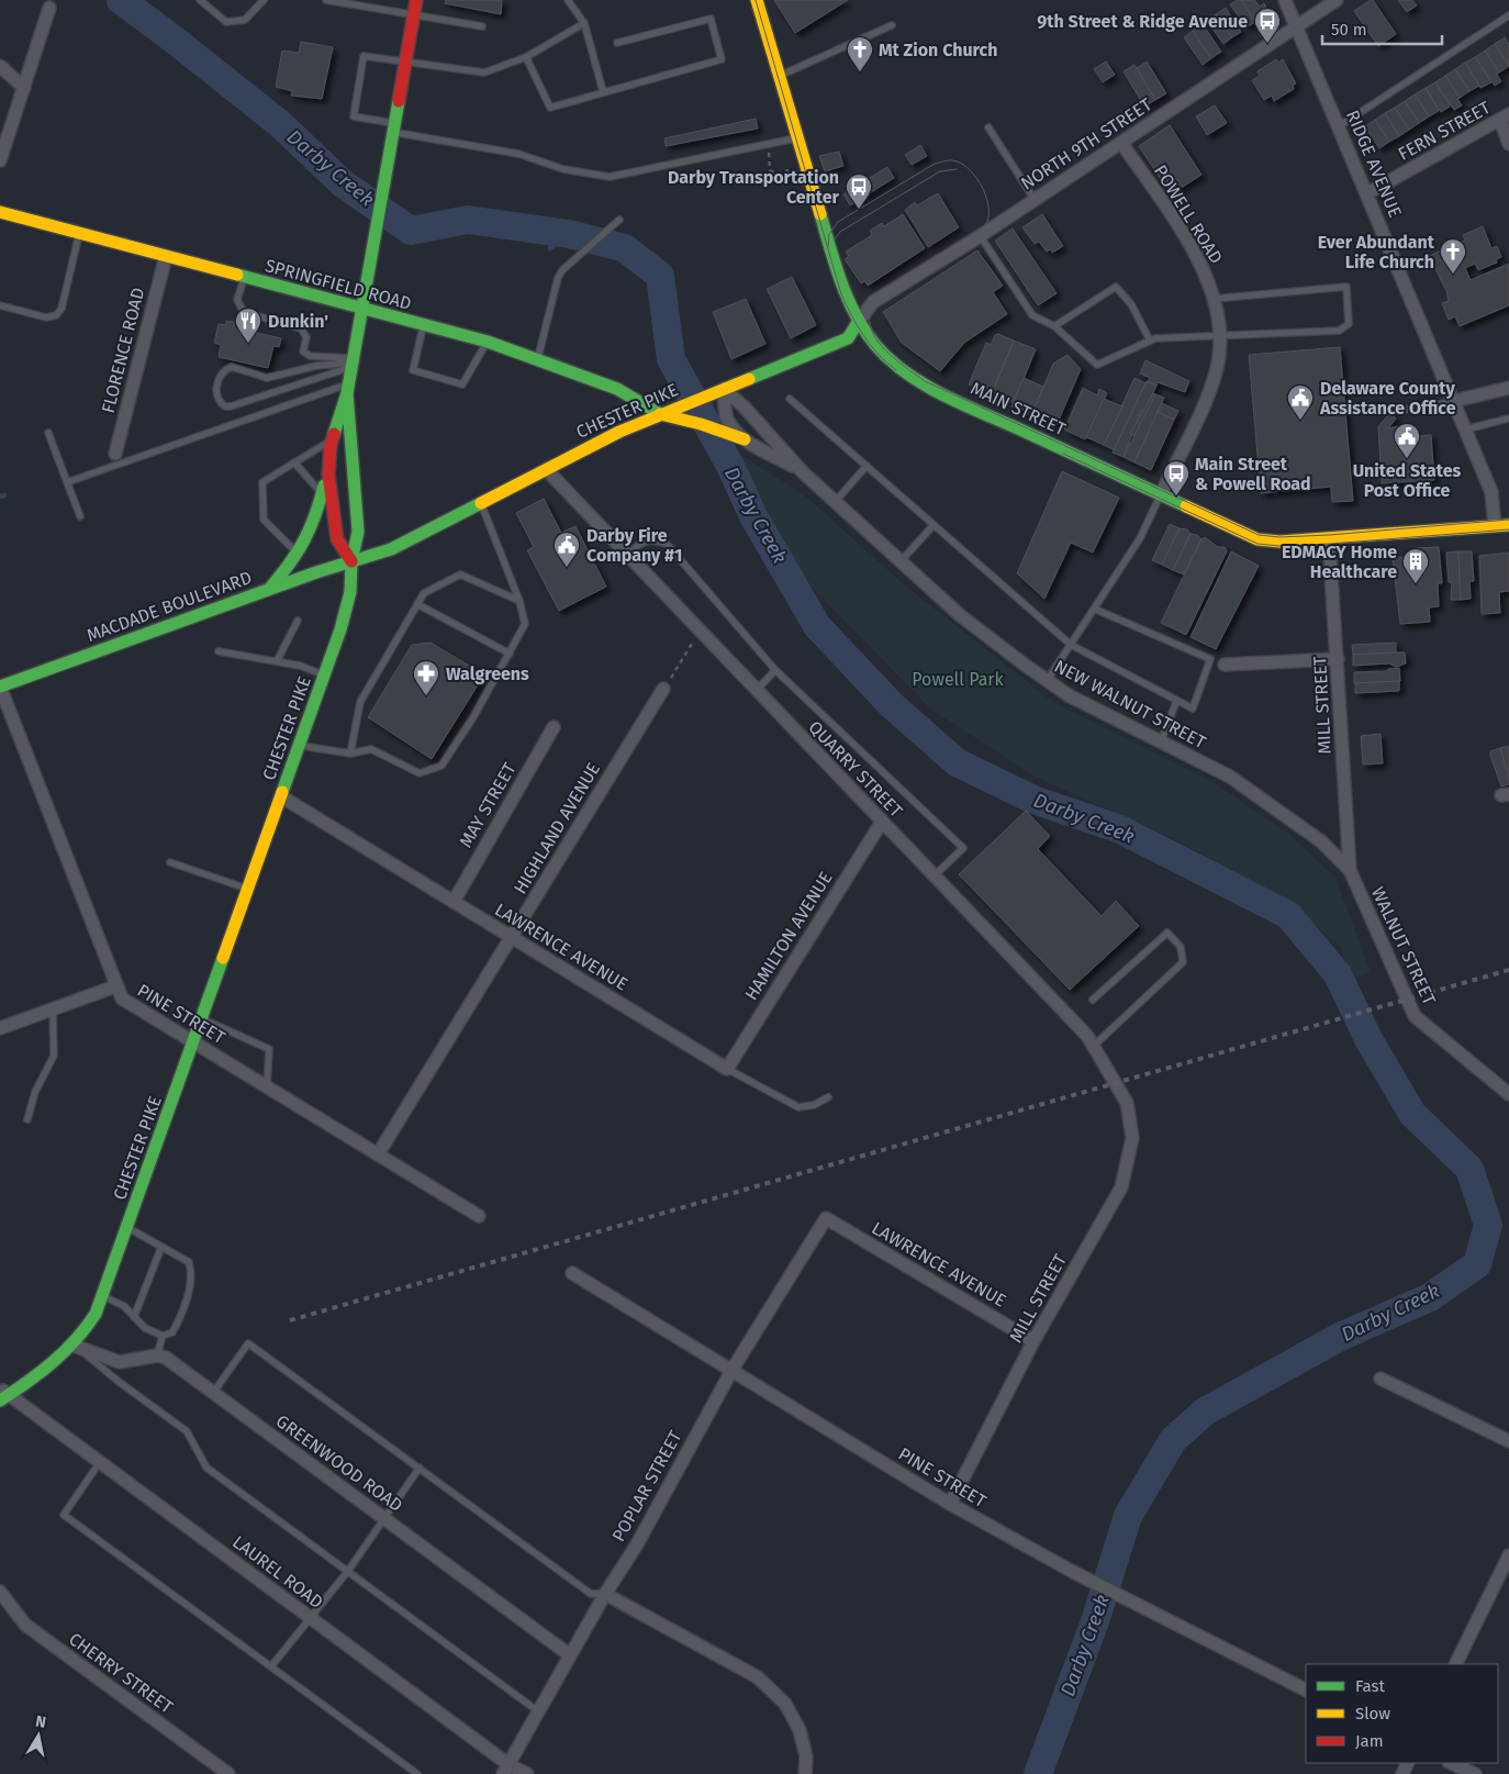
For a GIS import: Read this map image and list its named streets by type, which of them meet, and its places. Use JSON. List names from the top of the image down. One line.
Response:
{"streets":{"main road":["SPRINGFIELD ROAD","MAIN STREET","CHESTER PIKE","MACDADE BOULEVARD"],"street":["FERN STREET","NORTH 9TH STREET","RIDGE AVENUE","POWELL ROAD","FLORENCE ROAD","NEW WALNUT STREET","MILL STREET","QUARRY STREET","MAY STREET","HIGHLAND AVENUE","HAMILTON AVENUE","WALNUT STREET","LAWRENCE AVENUE","PINE STREET","GREENWOOD ROAD","POPLAR STREET","LAUREL ROAD","CHERRY STREET"]},"crossings":[["FERN STREET","RIDGE AVENUE"],["NORTH 9TH STREET","RIDGE AVENUE"],["NORTH 9TH STREET","POWELL ROAD"],["NORTH 9TH STREET","MAIN STREET"],["NORTH 9TH STREET","CHESTER PIKE"],["RIDGE AVENUE","MAIN STREET"],["POWELL ROAD","MAIN STREET"],["SPRINGFIELD ROAD","FLORENCE ROAD"],["SPRINGFIELD ROAD","CHESTER PIKE"],["SPRINGFIELD ROAD","NEW WALNUT STREET"],["MAIN STREET","CHESTER PIKE"],["MAIN STREET","MILL STREET"],["CHESTER PIKE","MACDADE BOULEVARD"],["CHESTER PIKE","NEW WALNUT STREET"],["CHESTER PIKE","QUARRY STREET"],["CHESTER PIKE","LAWRENCE AVENUE"],["CHESTER PIKE","PINE STREET"],["CHESTER PIKE","LAUREL ROAD"],["MACDADE BOULEVARD","PINE STREET"],["NEW WALNUT STREET","MILL STREET"],["NEW WALNUT STREET","WALNUT STREET"],["MILL STREET","QUARRY STREET"],["MILL STREET","WALNUT STREET"],["MILL STREET","LAWRENCE AVENUE"],["MILL STREET","PINE STREET"],["QUARRY STREET","HAMILTON AVENUE"],["MAY STREET","LAWRENCE AVENUE"],["HIGHLAND AVENUE","LAWRENCE AVENUE"],["HIGHLAND AVENUE","PINE STREET"],["HAMILTON AVENUE","LAWRENCE AVENUE"],["LAWRENCE AVENUE","POPLAR STREET"],["PINE STREET","POPLAR STREET"],["GREENWOOD ROAD","POPLAR STREET"],["POPLAR STREET","LAUREL ROAD"]],"water":["Darby Creek"],"parks":["Powell Park"],"places":{"bus stop":["9th Street & Ridge Avenue","Darby Transportation Center","Main Street & Powell Road"],"church":["Mt Zion Church","Ever Abundant Life Church"],"restaurant":["Dunkin'"],"public building":["Delaware County Assistance Office","United States Post Office","Darby Fire Company #1"],"building":["EDMACY Home Healthcare"],"pharmacy":["Walgreens"]},"legend":["Fast","Slow","Jam"],"scale_bar":"50 m","north":"top"}
